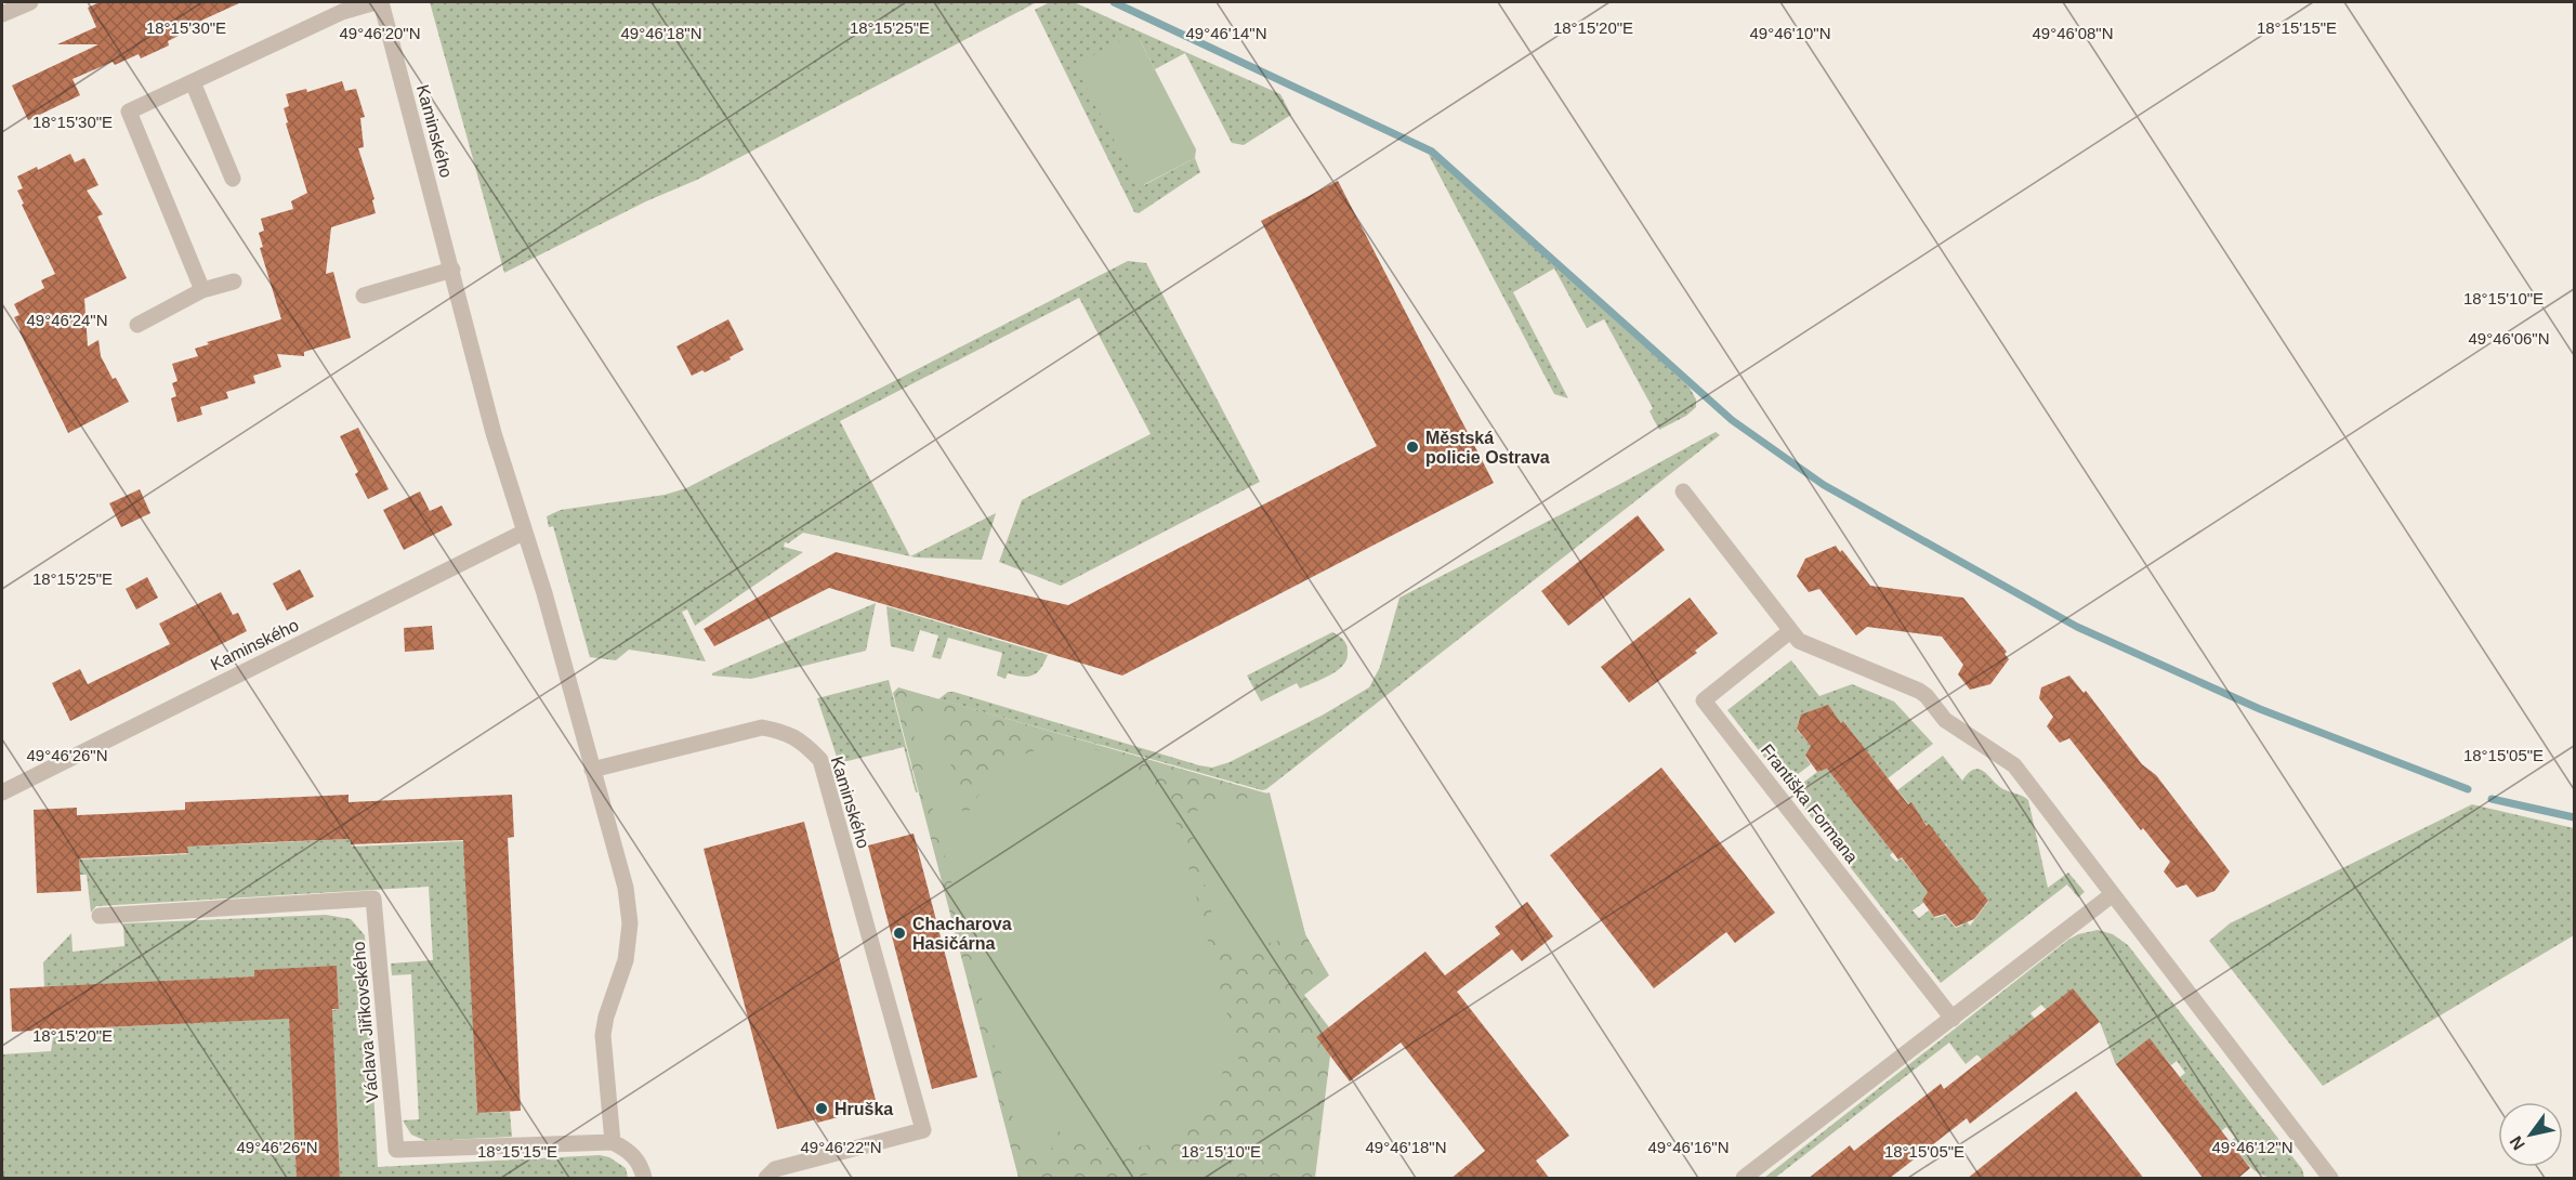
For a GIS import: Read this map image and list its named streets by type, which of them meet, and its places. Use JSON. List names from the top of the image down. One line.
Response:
{"streets":{"street":["Kaminského","Františka Formana","Václava Jiřikovského"]},"places":["Městská policie Ostrava","Chacharova Hasičárna","Hruška"],"north":"bottom left","coordinates":["18°15'30\"E","18°15'25\"E","18°15'20\"E","18°15'15\"E","49°46'10\"N","49°46'20\"N","49°46'18\"N","49°46'14\"N","49°46'08\"N","18°15'10\"E","49°46'24\"N","49°46'06\"N","49°46'26\"N","18°15'05\"E","49°46'22\"N","49°46'16\"N","49°46'12\"N"]}
